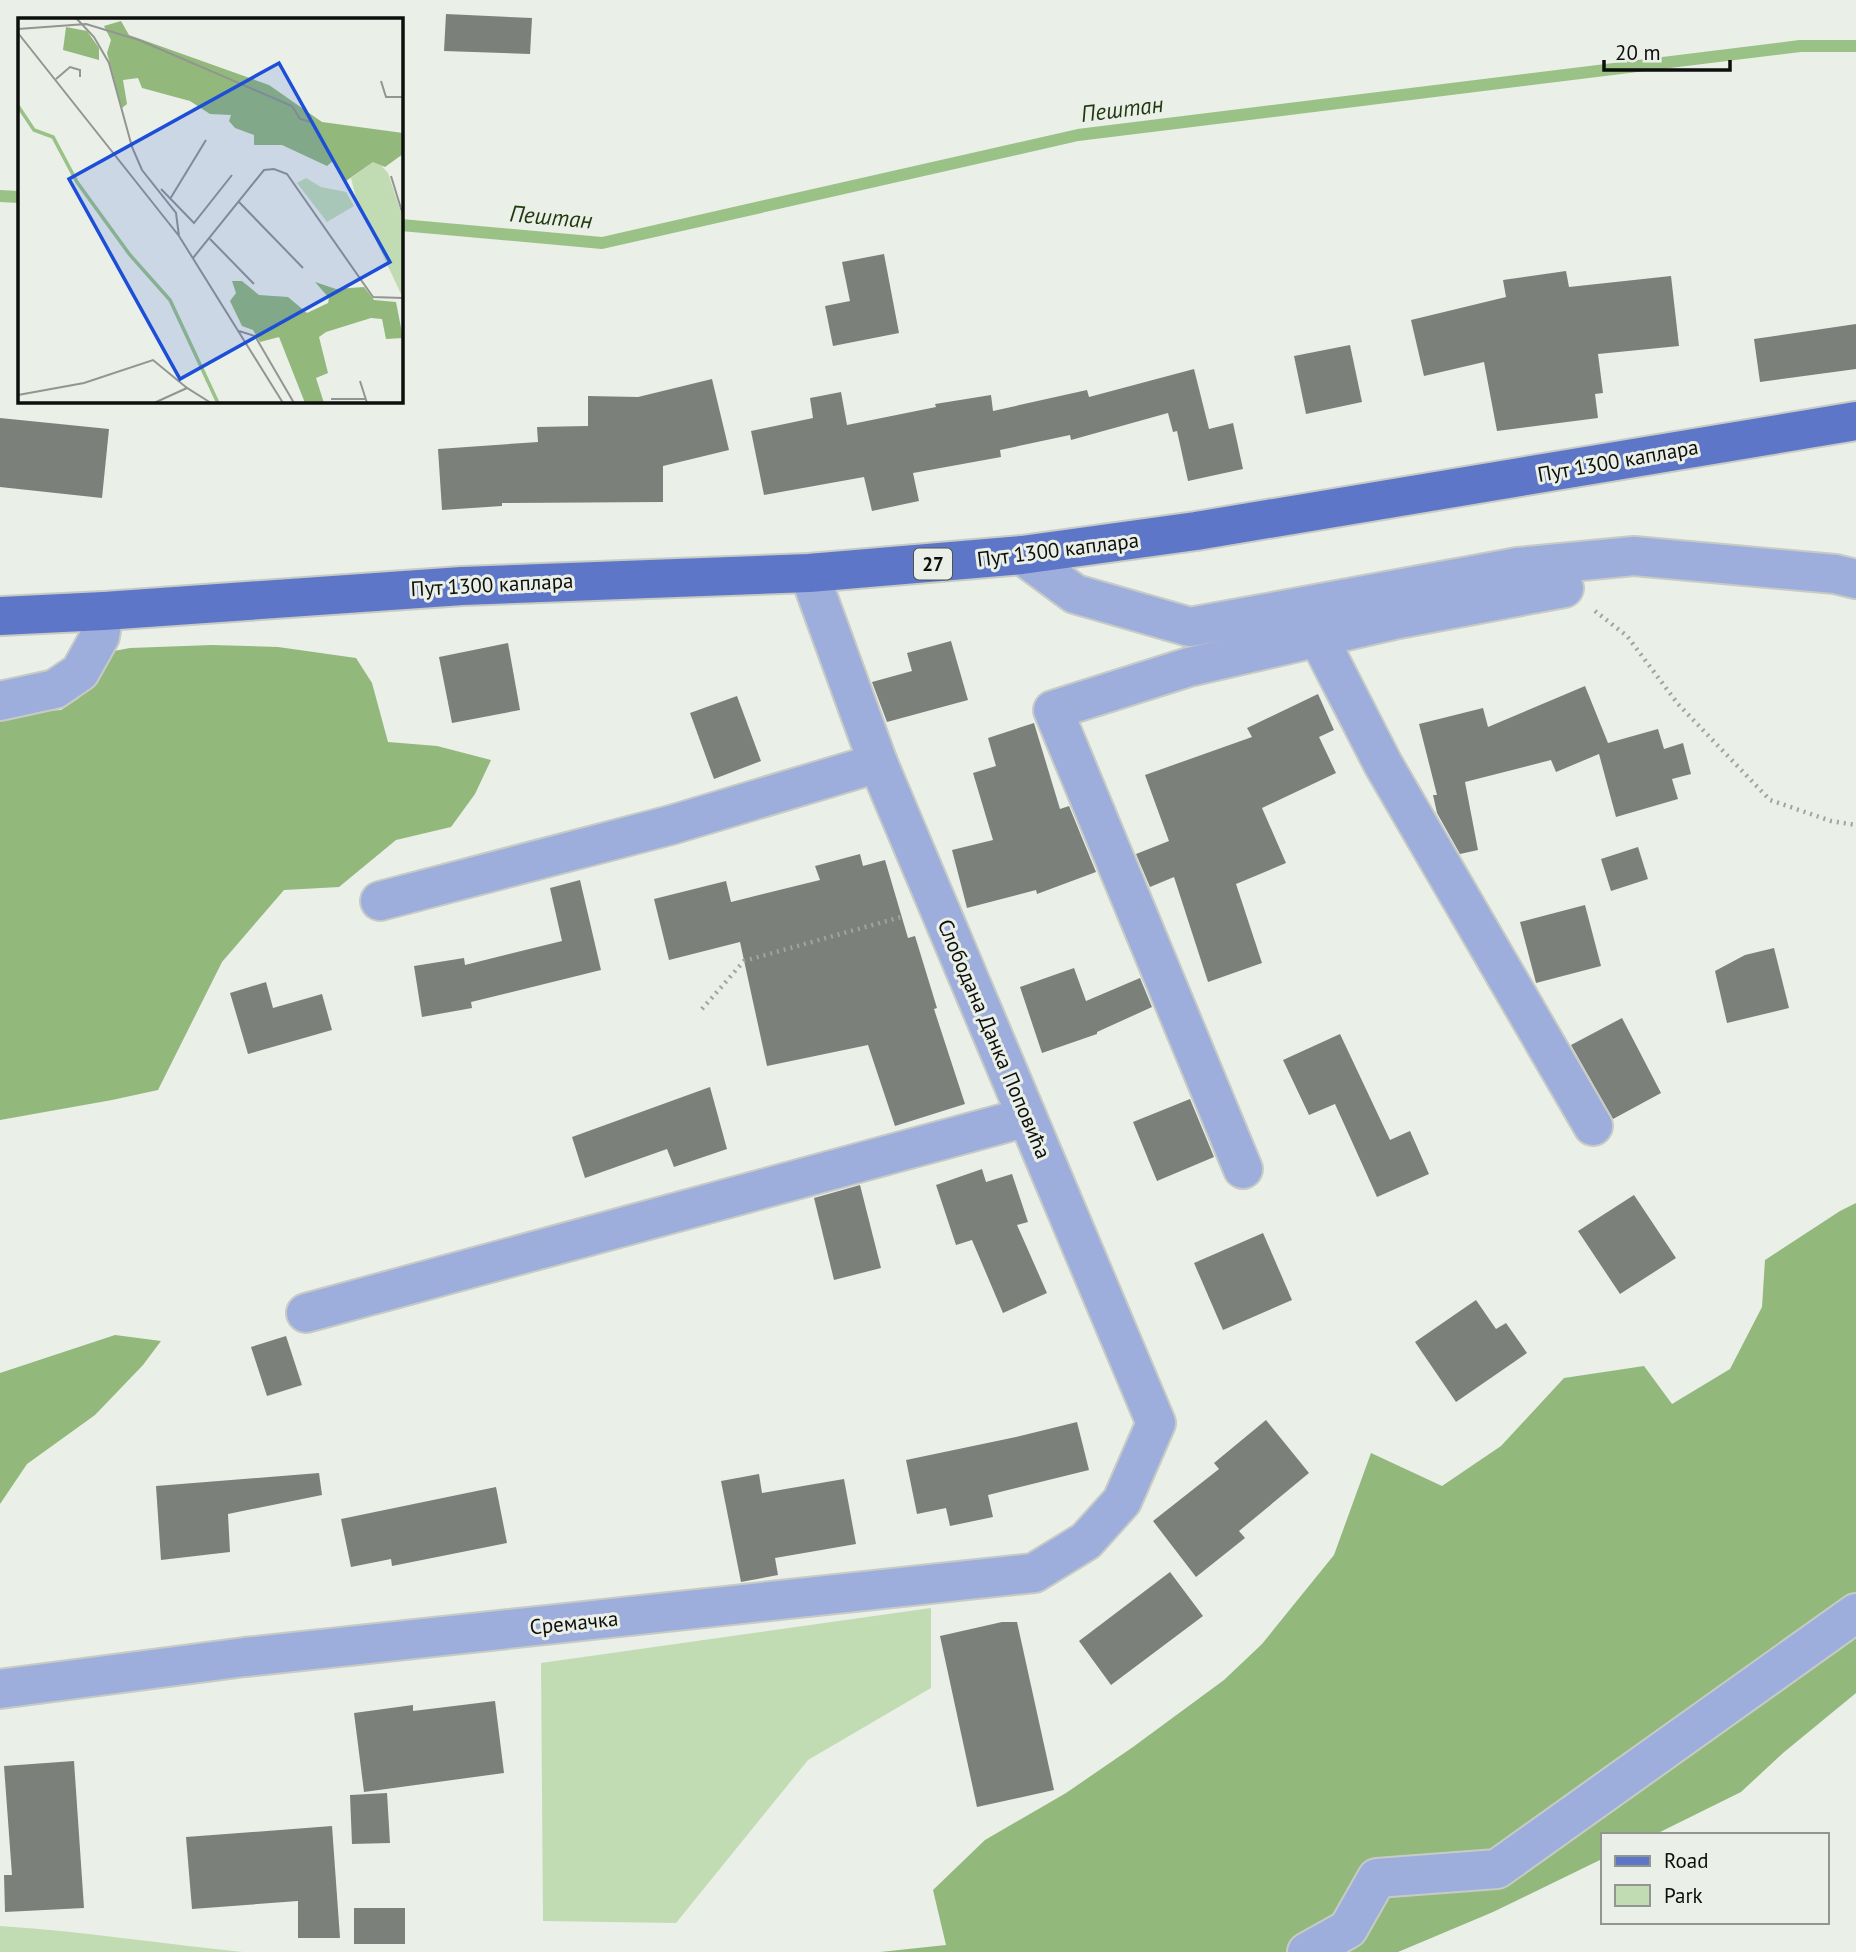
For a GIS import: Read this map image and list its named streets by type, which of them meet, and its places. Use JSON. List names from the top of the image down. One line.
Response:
{"streets":{"main road":["Пут 1300 каплара","27"],"street":["Слободана Данка Поповића","Сремачка"]},"crossings":[["Пут 1300 каплара","Слободана Данка Поповића"],["Слободана Данка Поповића","Сремачка"]],"water":["Пештан"],"legend":["Road","Park"],"scale_bar":"20 m"}
